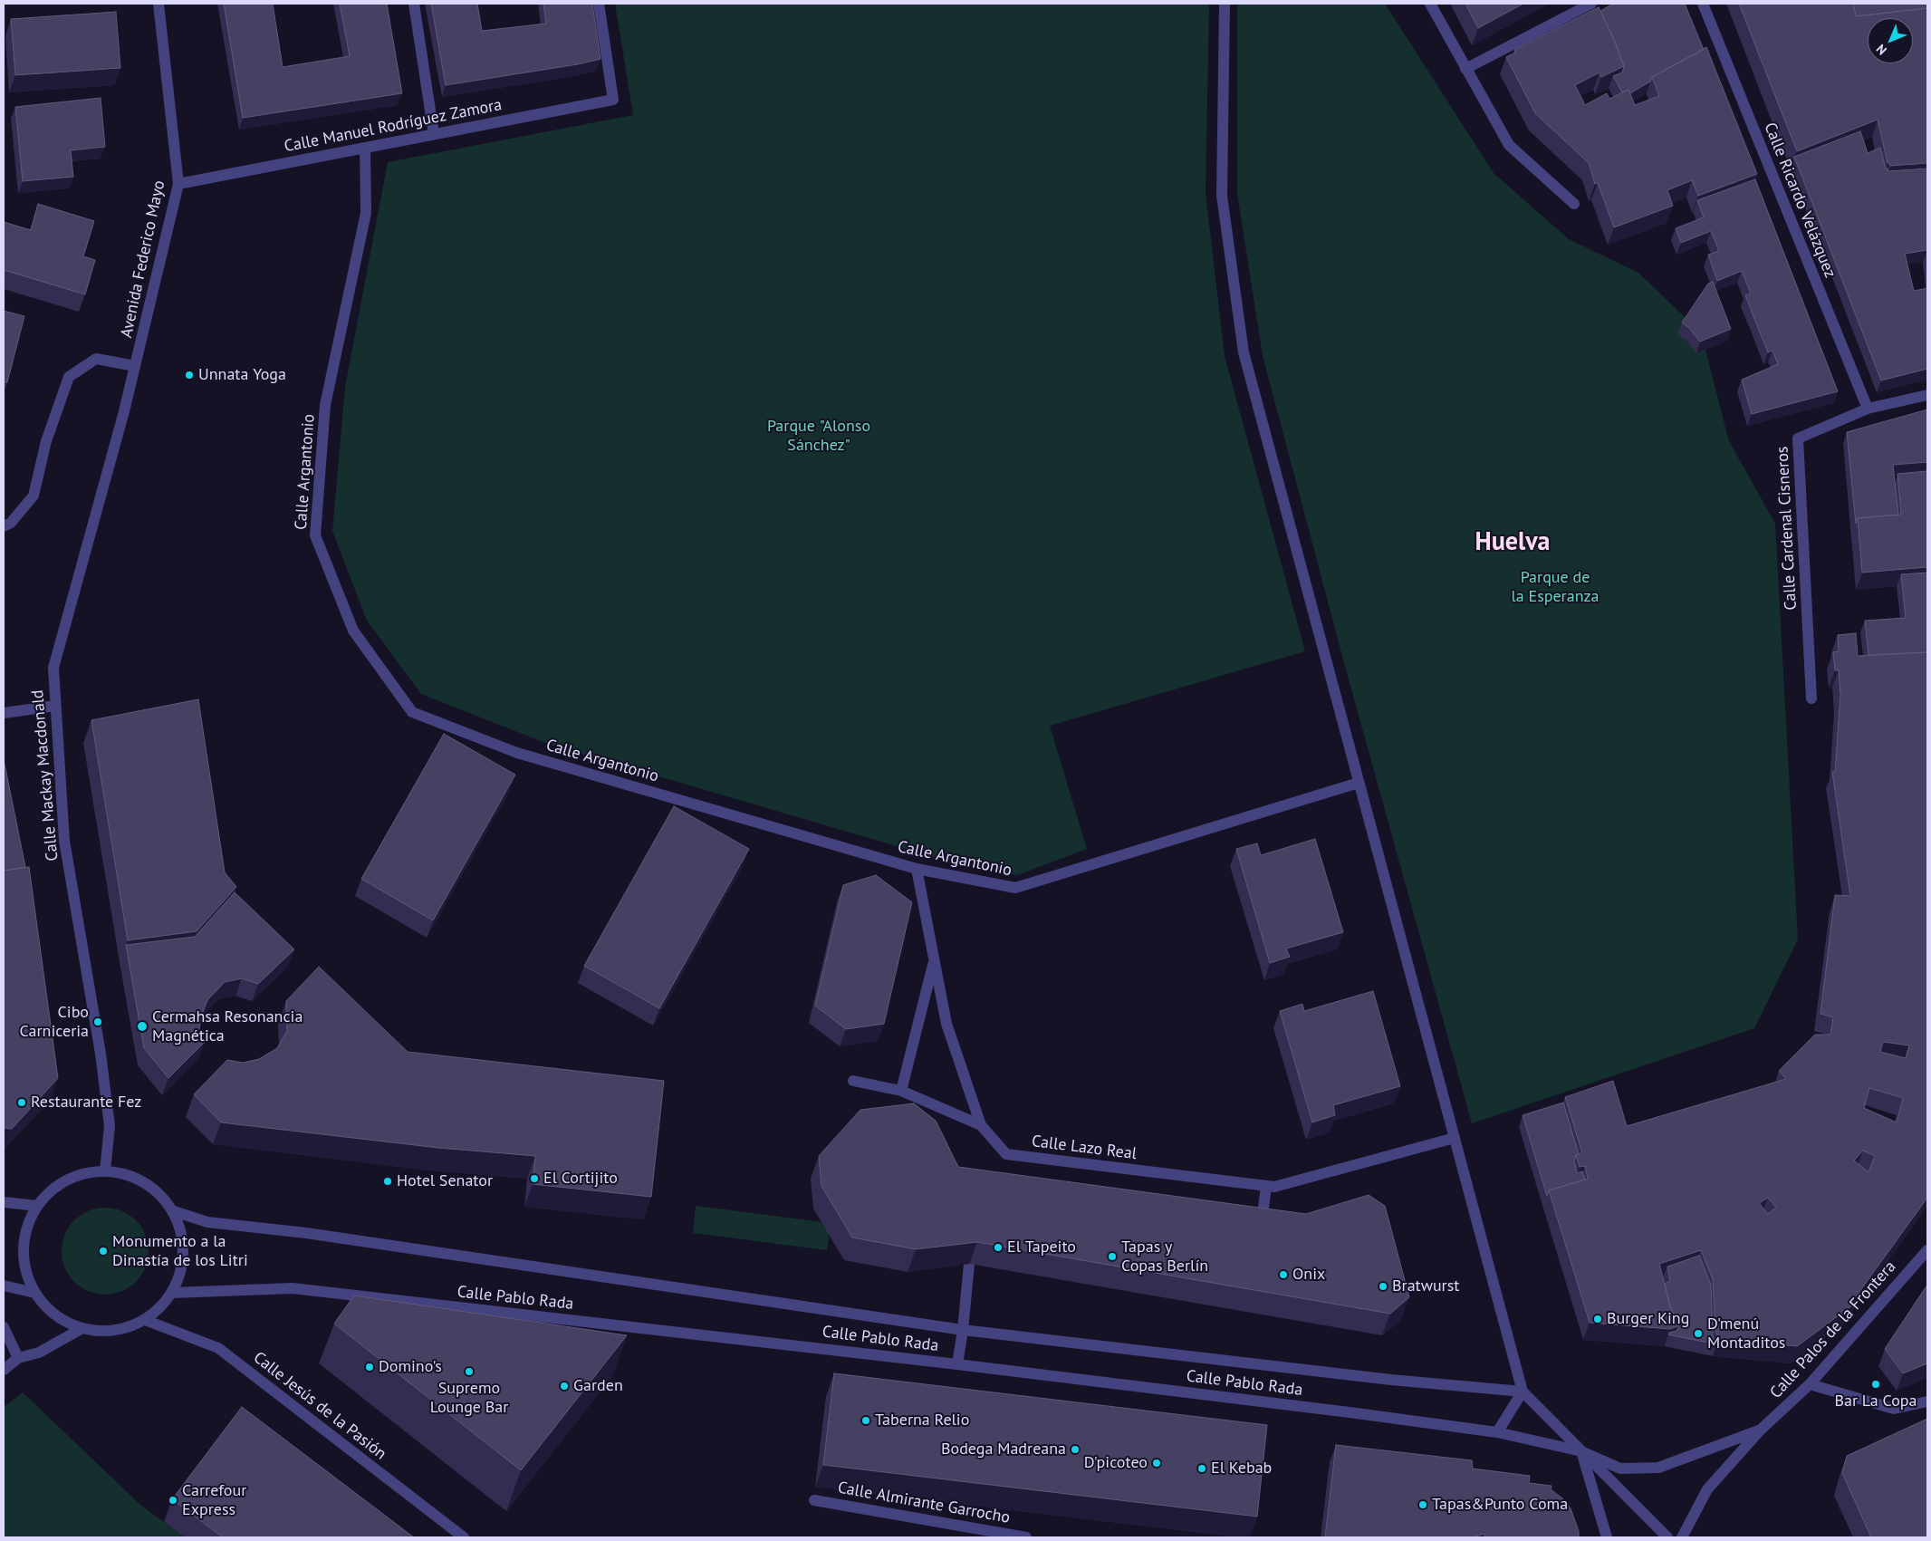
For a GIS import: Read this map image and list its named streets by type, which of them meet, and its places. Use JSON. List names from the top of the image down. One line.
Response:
{"streets":{"street":["Calle Manuel Rodríguez Zamora","Calle Ricardo Velázquez","Avenida Federico Mayo","Calle Argantonio","Calle Cardenal Cisneros","Calle Mackay Macdonald","Calle Lazo Real","Calle Pablo Rada","Calle Palos de la Frontera","Calle Jesús de la Pasión","Calle Almirante Garrocho"]},"crossings":[["Calle Manuel Rodríguez Zamora","Avenida Federico Mayo"],["Calle Manuel Rodríguez Zamora","Calle Argantonio"],["Calle Ricardo Velázquez","Calle Cardenal Cisneros"],["Avenida Federico Mayo","Calle Mackay Macdonald"],["Calle Argantonio","Calle Lazo Real"],["Calle Mackay Macdonald","Calle Pablo Rada"],["Calle Mackay Macdonald","Calle Jesús de la Pasión"],["Calle Pablo Rada","Calle Jesús de la Pasión"]],"districts":["Huelva"],"parks":["Parque \"Alonso Sánchez\"","Parque de la Esperanza"],"places":["Unnata Yoga","Cibo Carniceria","Cermahsa Resonancia Magnética","Restaurante Fez","El Cortijito","Hotel Senator","El Tapeito","Monumento a la Dinastía de los Litri","Tapas y Copas Berlín","Onix","Bratwurst","Burger King","D'menú Montaditos","Domino's","Supremo Lounge Bar","Bar La Copa","Garden","Taberna Relio","Bodega Madreana","D'picoteo","El Kebab","Carrefour Express","Tapas&Punto Coma"],"north":"bottom left"}
